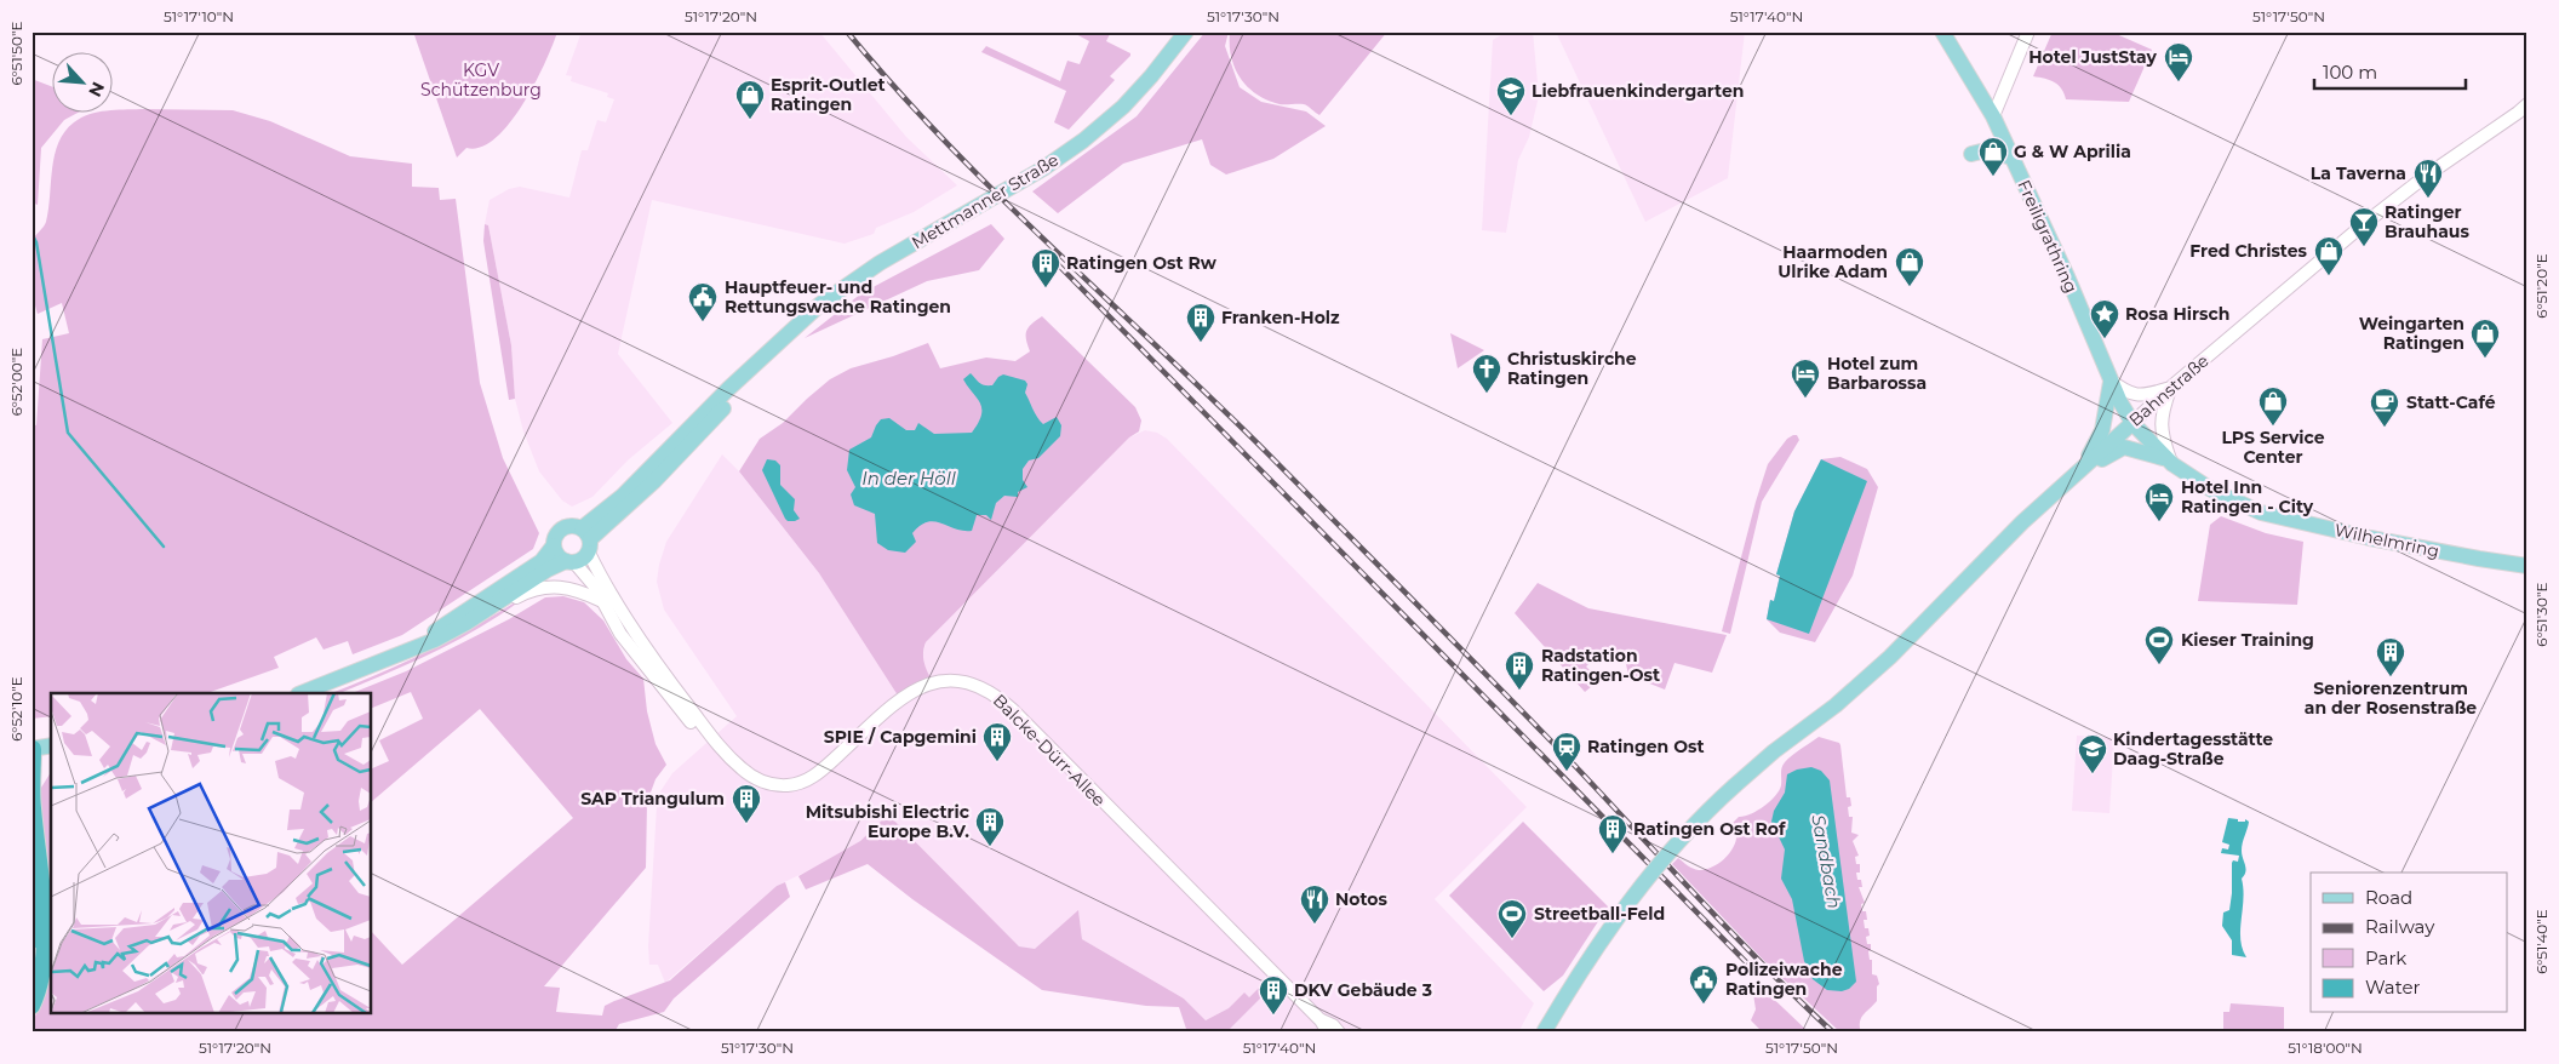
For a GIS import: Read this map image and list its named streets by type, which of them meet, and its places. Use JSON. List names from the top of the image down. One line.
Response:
{"streets":{"main road":["Mettmanner Straße","Freiligrathring","Bahnstraße","Wilhelmring"],"street":["Balcke-Dürr-Allee"]},"crossings":[["Mettmanner Straße","Balcke-Dürr-Allee"],["Freiligrathring","Bahnstraße"],["Freiligrathring","Wilhelmring"],["Bahnstraße","Wilhelmring"]],"water":["In der Höll","Sandbach"],"parks":["KGV Schützenburg"],"places":{"hotel":["Hotel JustStay","Hotel zum Barbarossa","Hotel Inn Ratingen - City"],"school or university":["Liebfrauenkindergarten","Kindertagesstätte Daag-Straße"],"shop":["Esprit-Outlet Ratingen","G & W Aprilia","Fred Christes","Haarmoden Ulrike Adam","Weingarten Ratingen","LPS Service Center"],"restaurant":["La Taverna","Notos"],"bar":["Ratinger Brauhaus"],"building":["Ratingen Ost Rw","Franken-Holz","Seniorenzentrum an der Rosenstraße","Radstation Ratingen-Ost","SPIE / Capgemini","SAP Triangulum","Mitsubishi Electric Europe B.V.","Ratingen Ost Rof","DKV Gebäude 3"],"public building":["Hauptfeuer- und Rettungswache Ratingen","Polizeiwache Ratingen"],"place":["Rosa Hirsch"],"church":["Christuskirche Ratingen"],"cafe":["Statt-Café"],"sports":["Kieser Training","Streetball-Feld"],"station":["Ratingen Ost"]},"legend":["Road","Railway","Park","Water"],"scale_bar":"100 m","north":"bottom right","coordinates":["51°17'10\"N","51°17'20\"N","51°17'30\"N","51°17'40\"N","51°17'50\"N","6°51'50\"E","6°51'20\"E","6°52'00\"E","6°51'30\"E","6°52'10\"E","6°51'40\"E","51°18'00\"N"]}
